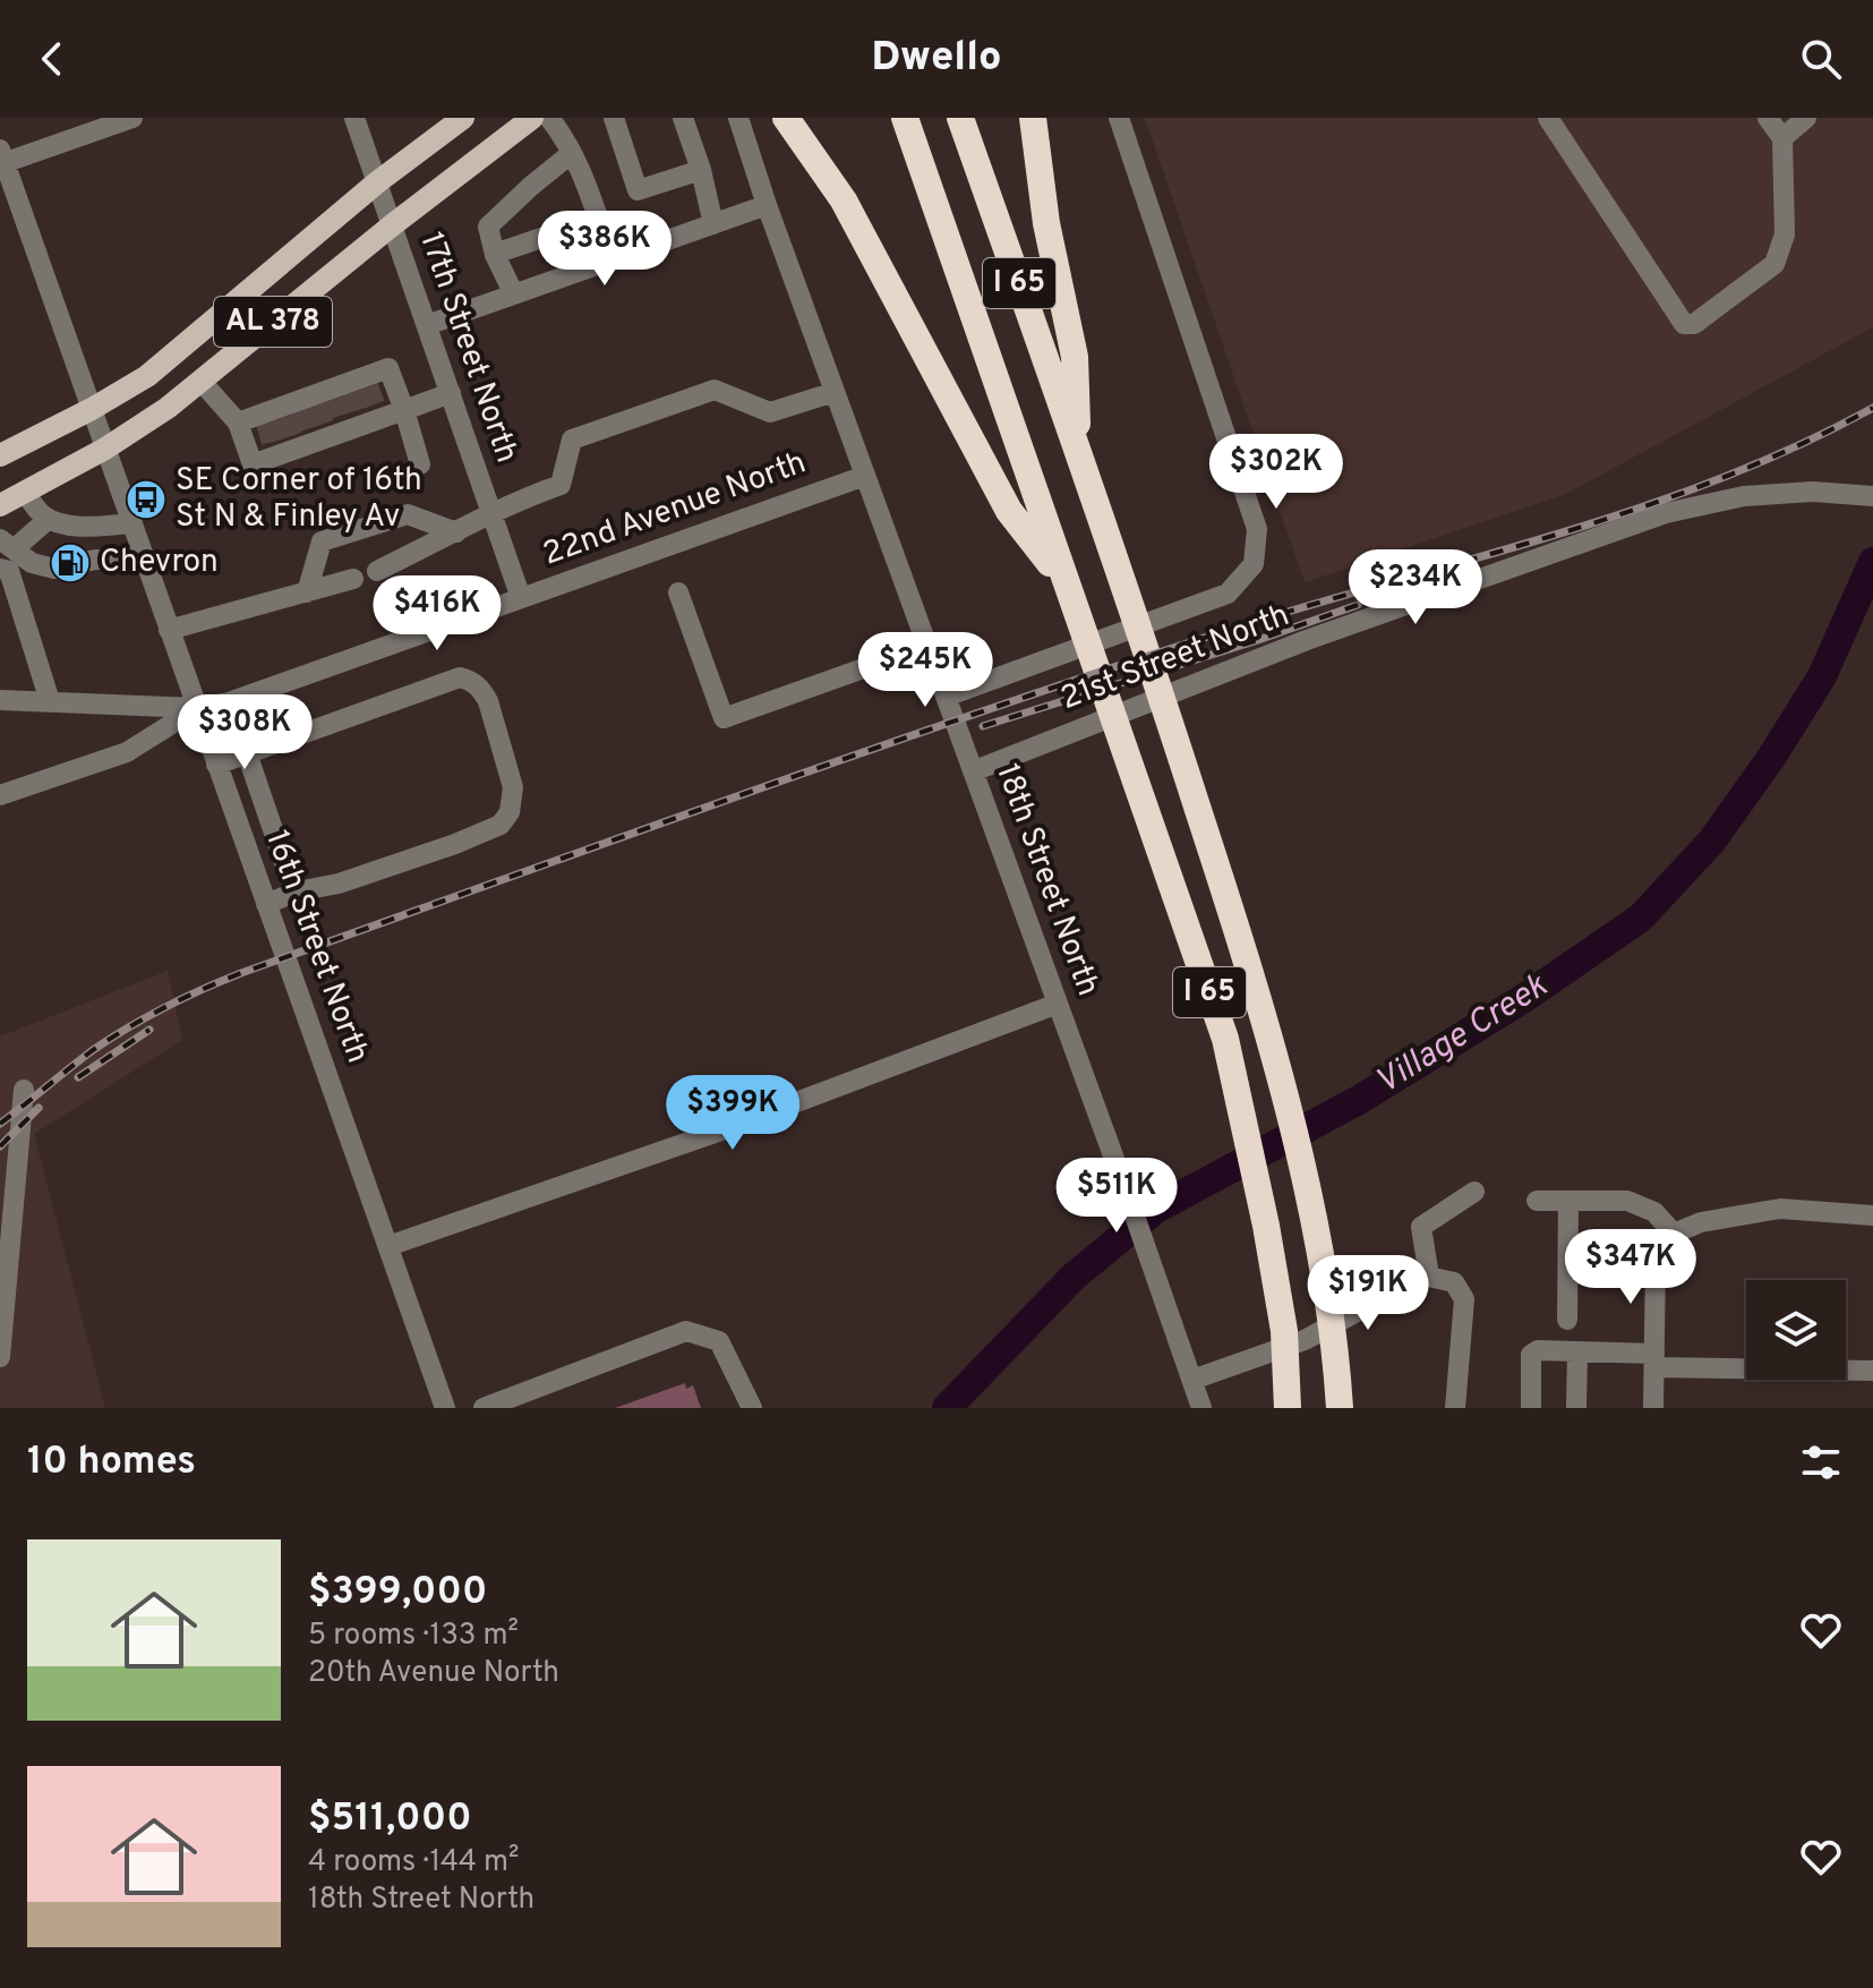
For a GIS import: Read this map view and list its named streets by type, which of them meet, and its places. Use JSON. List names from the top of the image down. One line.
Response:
{"streets":{"highway":["I 65"],"main road":["AL 378"],"street":["17th Street North","22nd Avenue North","21st Street North","18th Street North","16th Street North"]},"crossings":[["AL 378","17th Street North"],["AL 378","16th Street North"],["17th Street North","22nd Avenue North"],["22nd Avenue North","18th Street North"],["22nd Avenue North","16th Street North"],["21st Street North","18th Street North"]],"water":["Village Creek"],"places":{"bus stop":["SE Corner of 16th St N & Finley Av"],"fuel station":["Chevron"]},"page":{"header":"Dwello","price":["$386K","$302K","$234K","$416K","$245K","$308K","$399K","$511K","$347K","$191K"],"heading":"10 homes","list":[{"name":"$399,000","note":"5 rooms · 133 m² · 20th Avenue North"},{"name":"$511,000","note":"4 rooms · 144 m² · 18th Street North"}]}}
